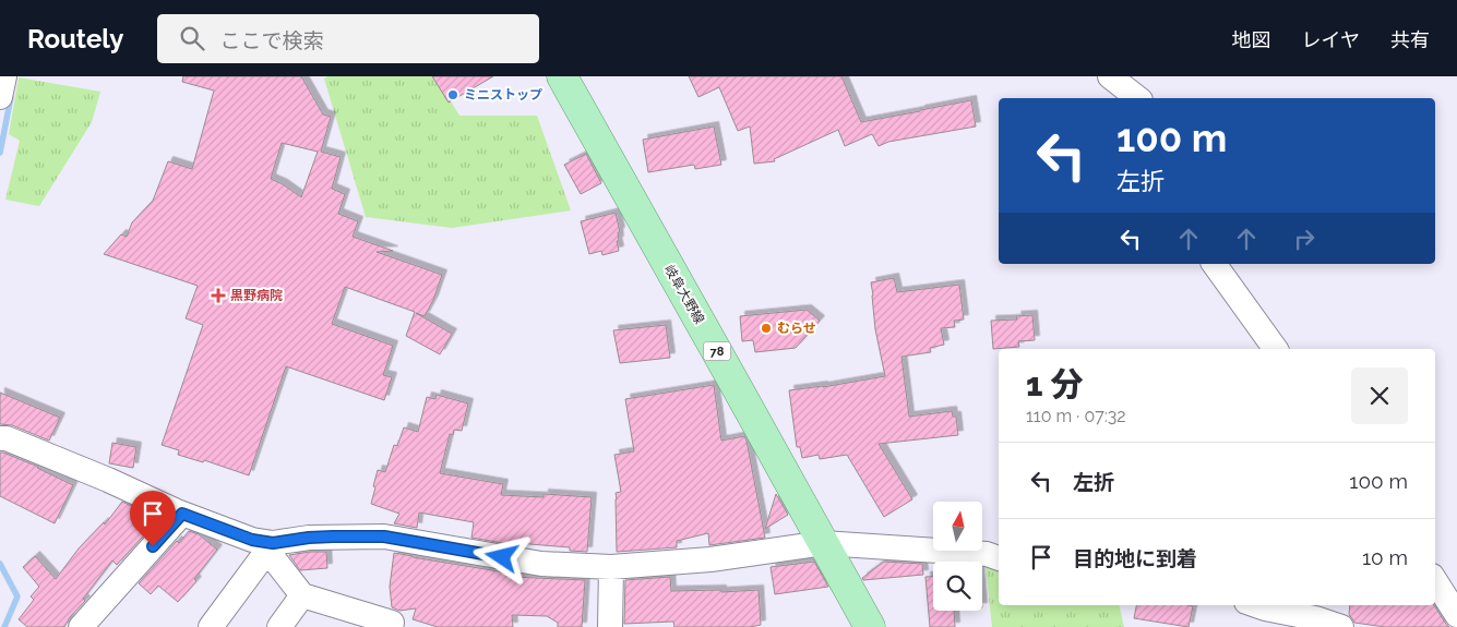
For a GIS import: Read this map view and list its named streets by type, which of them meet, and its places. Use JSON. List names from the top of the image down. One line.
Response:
{"streets":{"main road":["岐阜大野線","78"]},"places":{"other":["ミニストップ","むらせ"],"health":["黒野病院"]},"north":"top","page":{"header":"Routely","search":"ここで検索","nav":["地図","レイヤ","共有"],"turn":["100 m","左折"],"heading":["1 分","110 m · 07:32"],"list":[{"name":"左折","value":"100 m"},{"name":"目的地に到着","value":"10 m"}]}}
